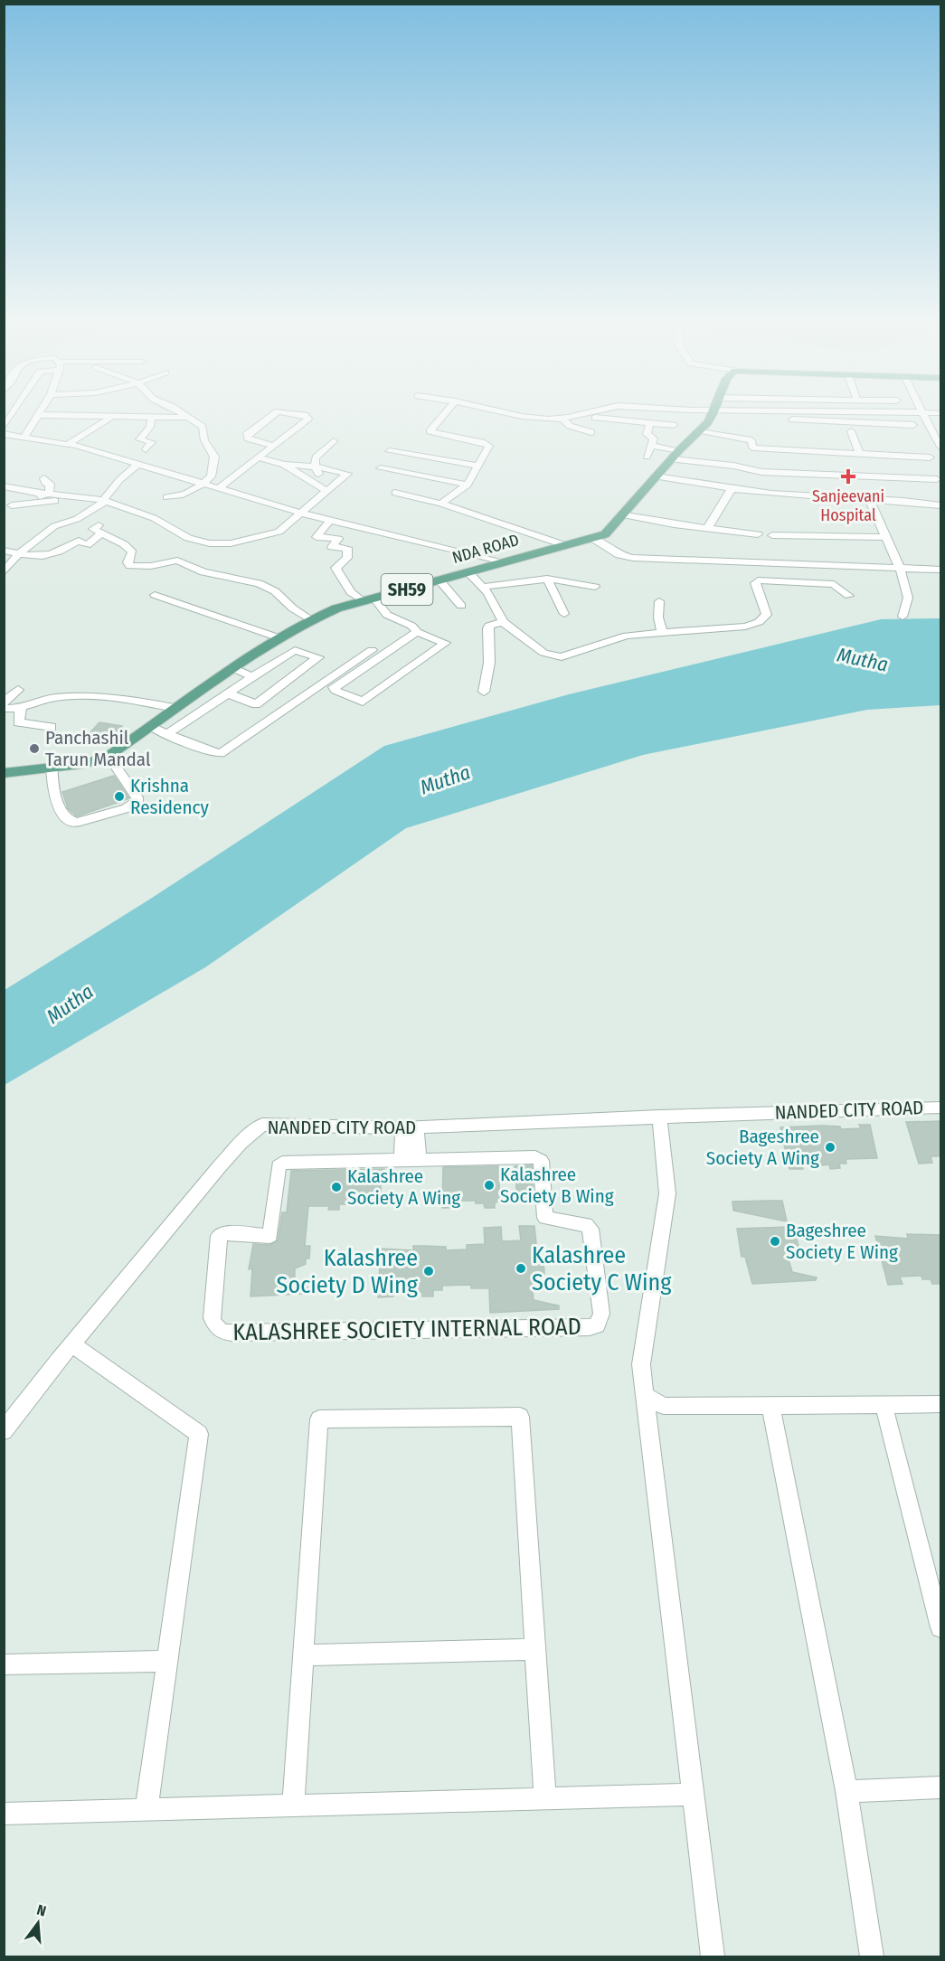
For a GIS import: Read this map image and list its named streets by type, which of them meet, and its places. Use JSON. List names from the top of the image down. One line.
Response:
{"streets":{"main road":["NDA ROAD","SH59"],"street":["NANDED CITY ROAD","KALASHREE SOCIETY INTERNAL ROAD"]},"water":["Mutha"],"places":{"health":["Sanjeevani Hospital"],"other":["Panchashil Tarun Mandal","Krishna Residency","Bageshree Society A Wing","Kalashree Society B Wing","Kalashree Society A Wing","Bageshree Society E Wing","Kalashree Society C Wing","Kalashree Society D Wing"]},"north":"top"}
